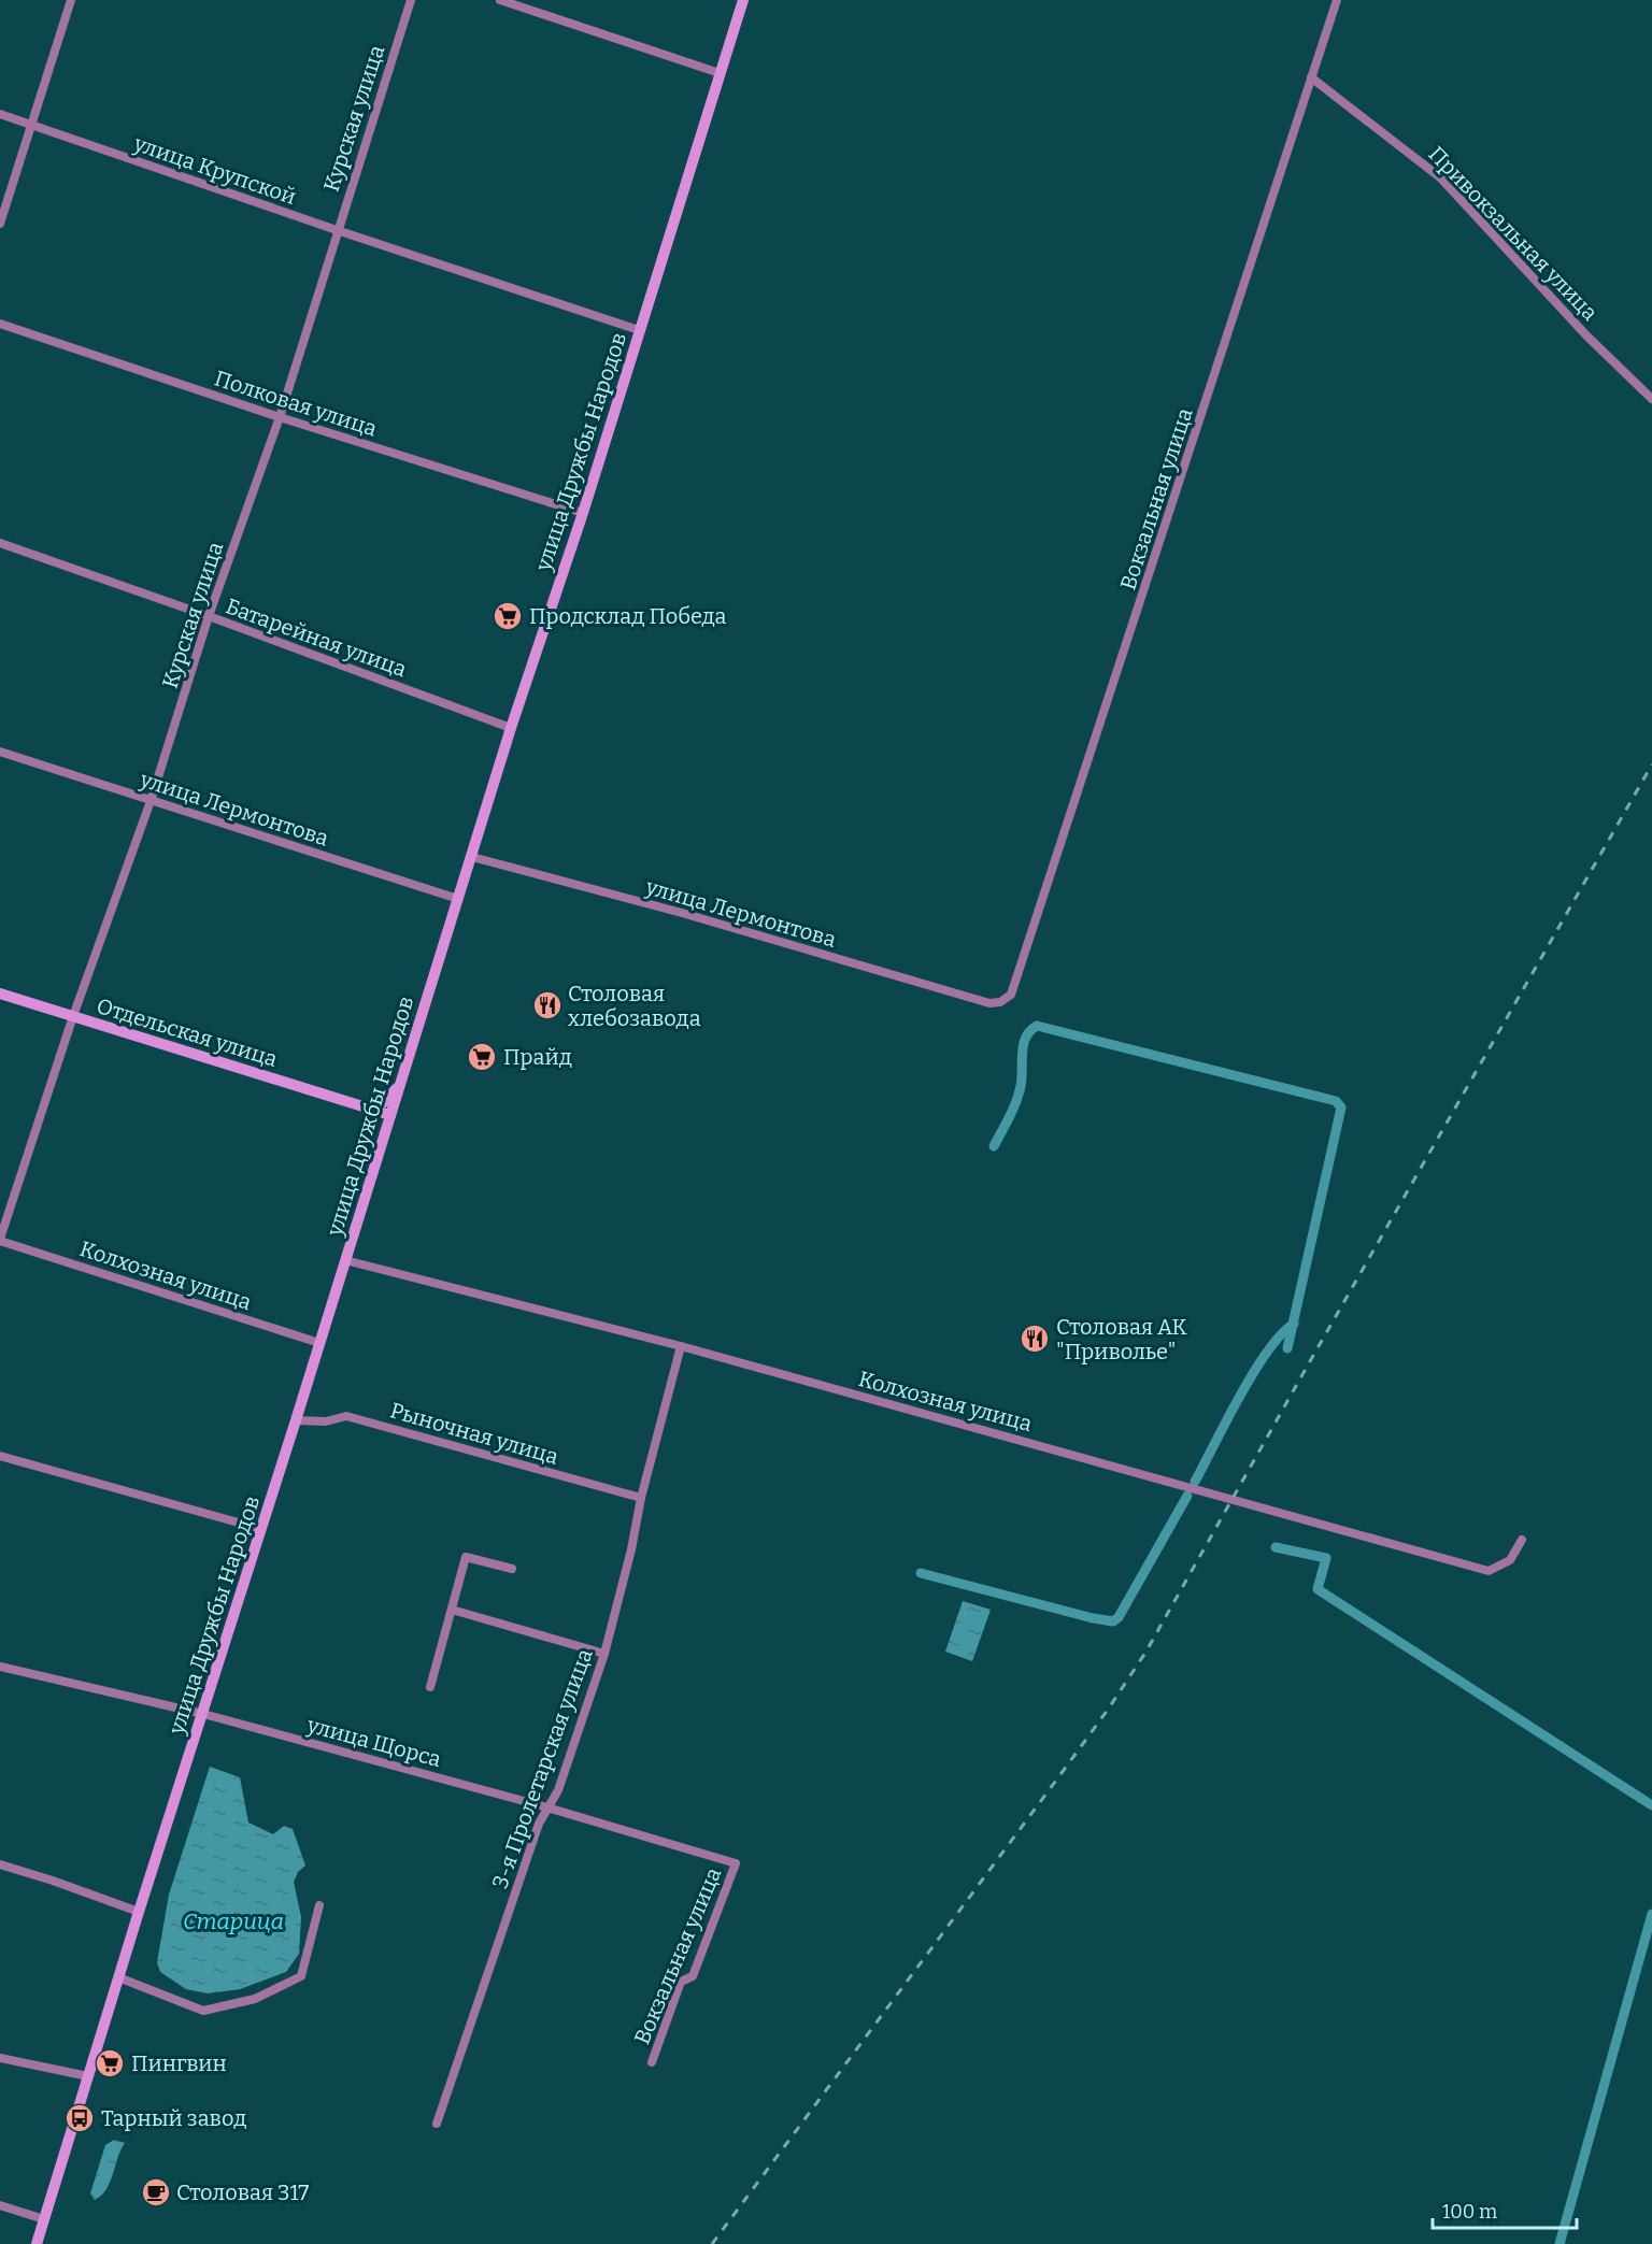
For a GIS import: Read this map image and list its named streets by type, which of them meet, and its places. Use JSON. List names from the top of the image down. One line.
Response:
{"streets":{"street":["Курская улица","улица Крупской","Привокзальная улица","Полковая улица","улица Дружбы Народов","Вокзальная улица","Батарейная улица","улица Лермонтова","Отдельская улица","Колхозная улица","Рыночная улица","улица Щорса","3-я Пролетарская улица"]},"crossings":[["Курская улица","улица Крупской"],["Курская улица","Полковая улица"],["Курская улица","Батарейная улица"],["Курская улица","улица Лермонтова"],["Курская улица","Отдельская улица"],["Курская улица","Колхозная улица"],["улица Крупской","улица Дружбы Народов"],["Привокзальная улица","Вокзальная улица"],["Полковая улица","улица Дружбы Народов"],["улица Дружбы Народов","Батарейная улица"],["улица Дружбы Народов","улица Лермонтова"],["улица Дружбы Народов","Отдельская улица"],["улица Дружбы Народов","Колхозная улица"],["улица Дружбы Народов","Рыночная улица"],["улица Дружбы Народов","улица Щорса"],["Вокзальная улица","улица Лермонтова"],["Вокзальная улица","улица Щорса"],["Колхозная улица","3-я Пролетарская улица"],["Рыночная улица","3-я Пролетарская улица"],["улица Щорса","3-я Пролетарская улица"]],"water":["Старица"],"places":{"supermarket":["Продсклад Победа","Прайд","Пингвин"],"restaurant":["Столовая хлебозавода","Столовая АК \"Приволье\""],"bus stop":["Тарный завод"],"cafe":["Столовая 317"]},"scale_bar":"100 m"}
